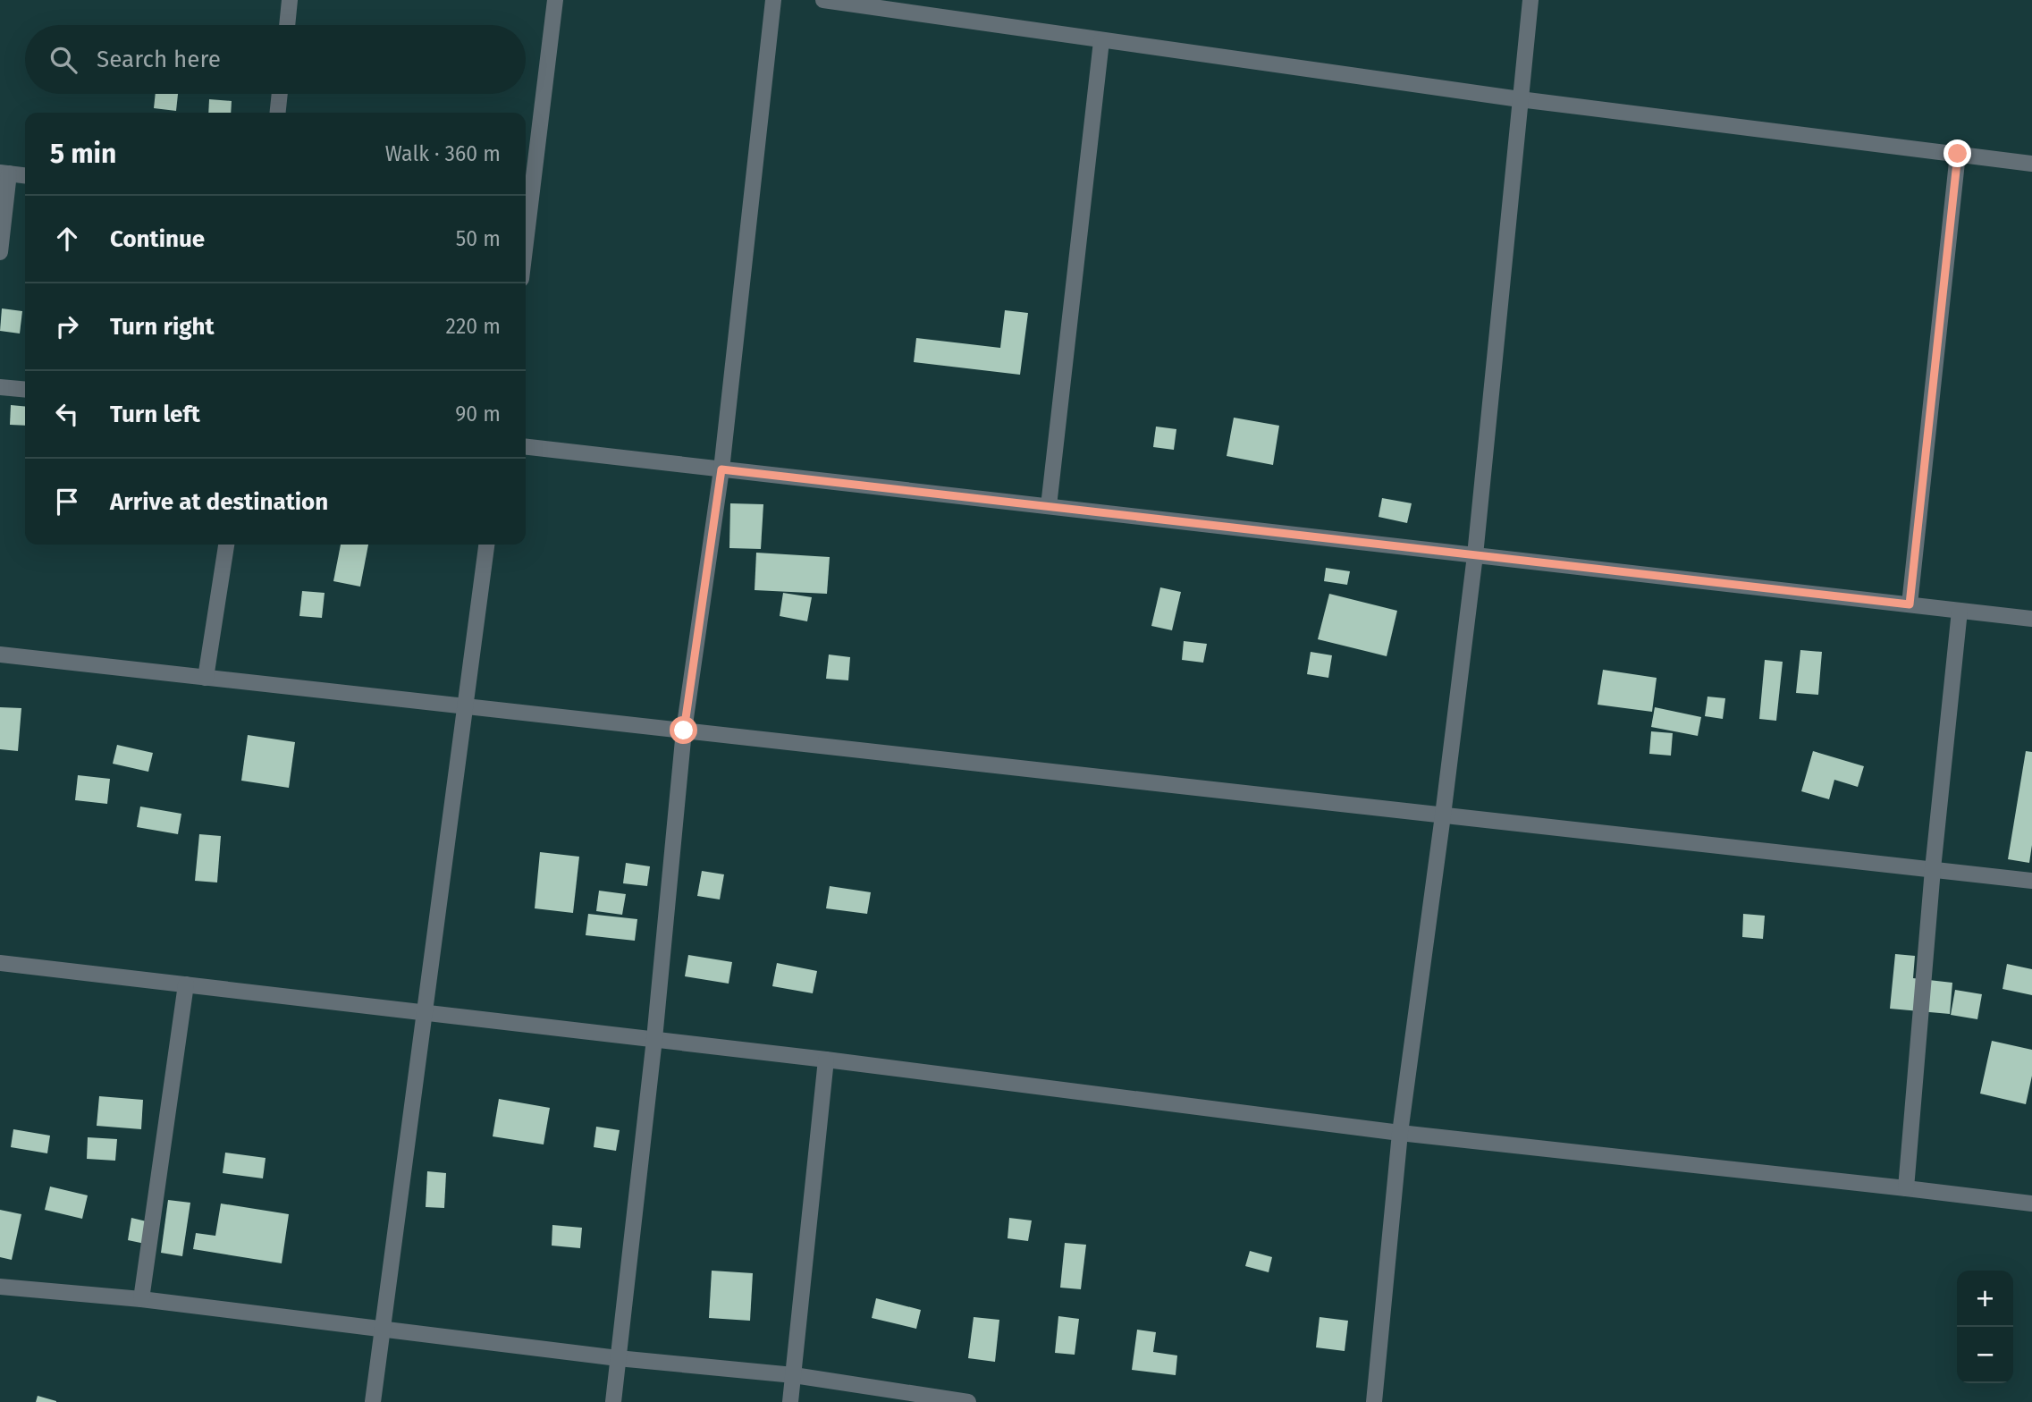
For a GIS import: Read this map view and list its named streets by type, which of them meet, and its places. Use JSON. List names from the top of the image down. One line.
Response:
{"page":{"search":"Search here","heading":["5 min","Walk · 360 m"],"list":[["Continue","50 m"],["Turn right","220 m"],["Turn left","90 m"],"Arrive at destination"],"map_buttons":["+","−"]}}
